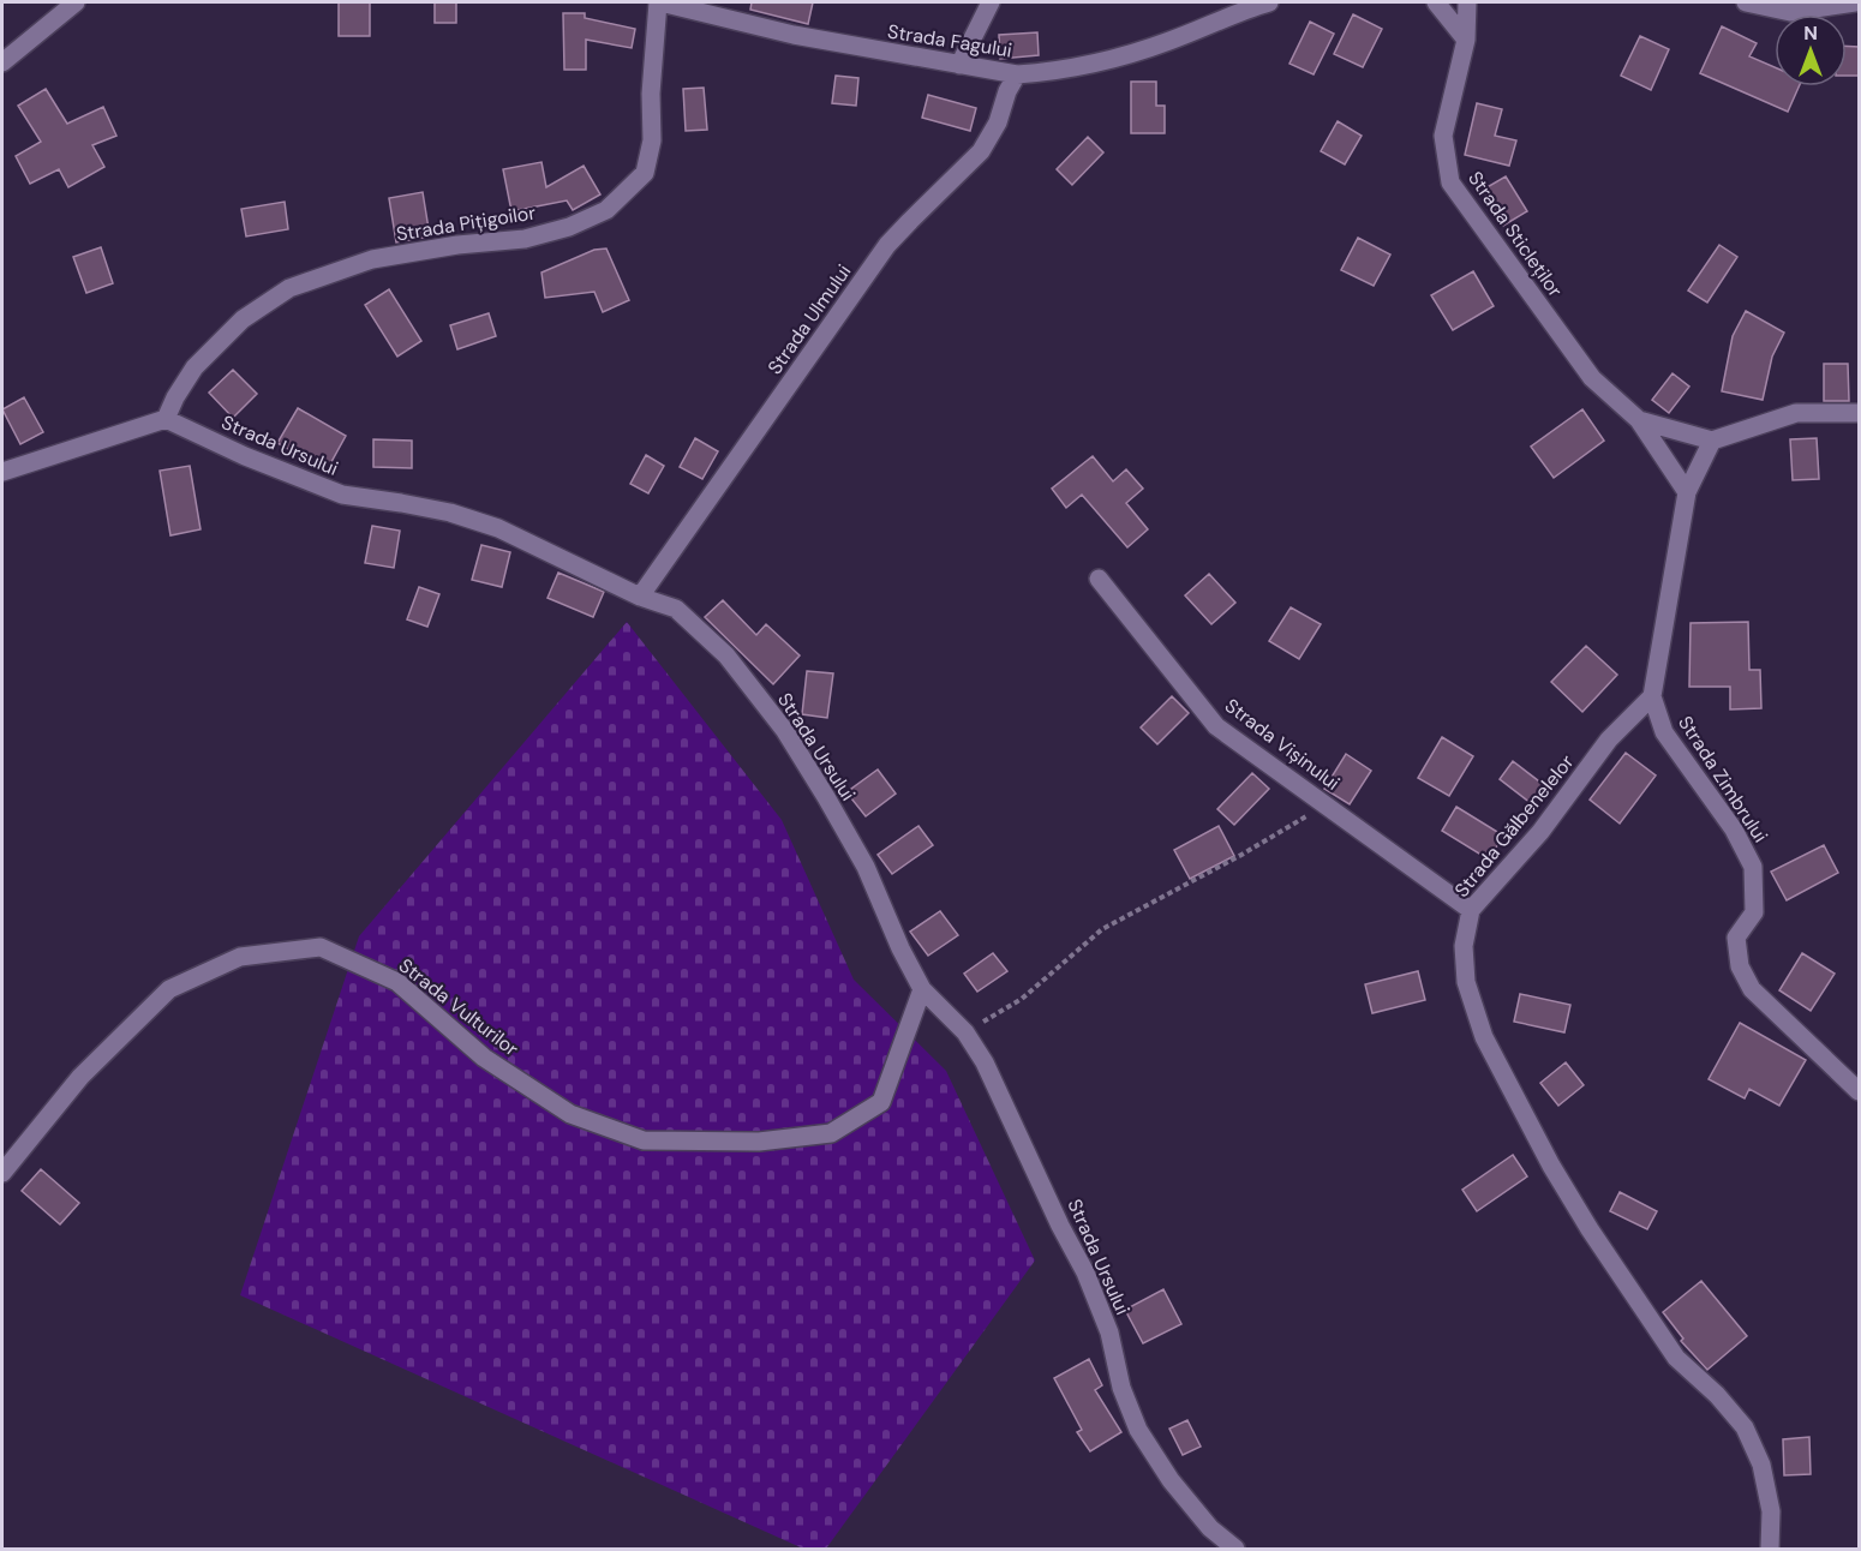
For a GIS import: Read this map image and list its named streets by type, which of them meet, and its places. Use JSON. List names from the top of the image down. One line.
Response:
{"streets":{"street":["Strada Fagului","Strada Pițigoilor","Strada Sticleților","Strada Ulmului","Strada Ursului","Strada Vișinului","Strada Zimbrului","Strada Gălbenelelor","Strada Vulturilor"]},"crossings":[["Strada Fagului","Strada Pițigoilor"],["Strada Fagului","Strada Ulmului"],["Strada Pițigoilor","Strada Ursului"],["Strada Ulmului","Strada Ursului"],["Strada Ursului","Strada Vulturilor"],["Strada Vișinului","Strada Gălbenelelor"],["Strada Zimbrului","Strada Gălbenelelor"]],"north":"top"}
